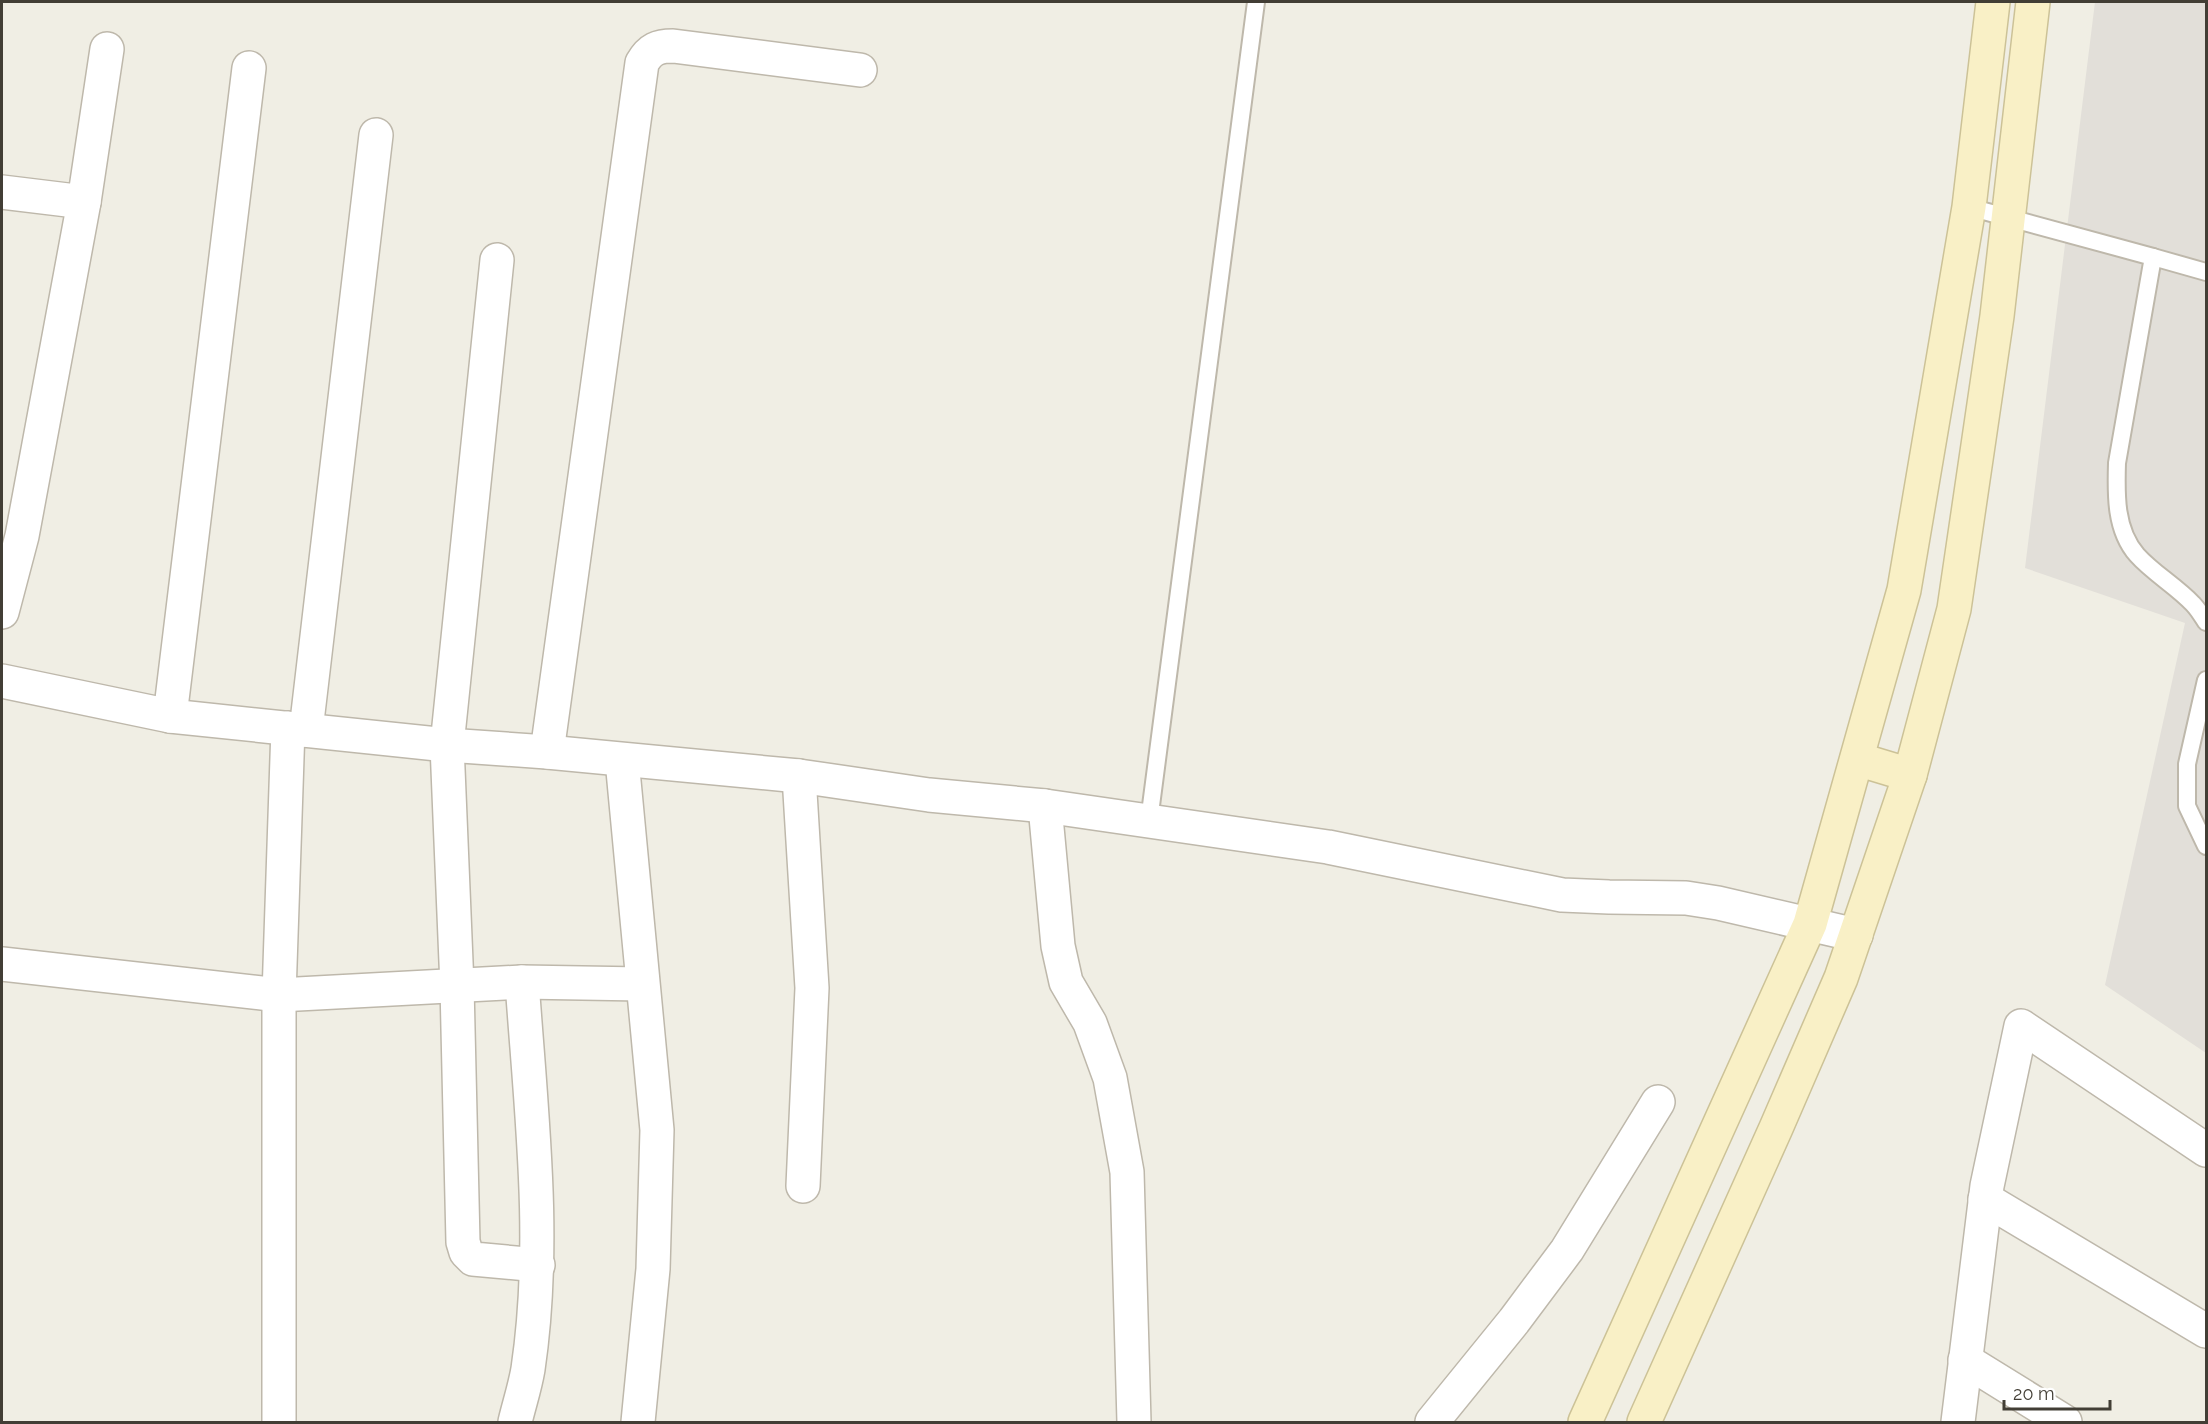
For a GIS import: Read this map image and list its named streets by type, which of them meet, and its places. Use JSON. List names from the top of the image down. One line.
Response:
{"scale_bar":"20 m"}
